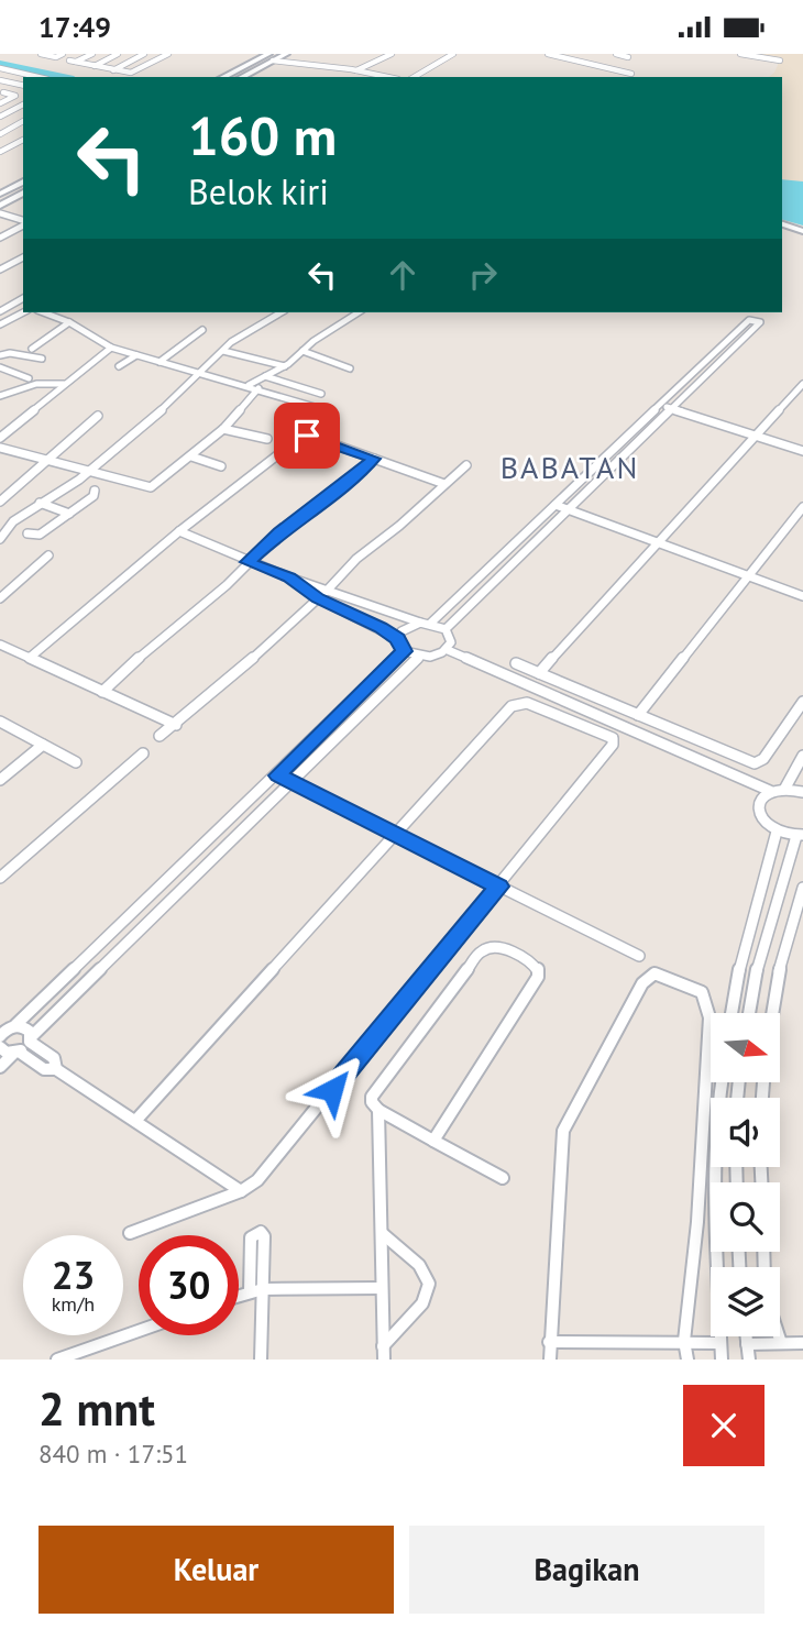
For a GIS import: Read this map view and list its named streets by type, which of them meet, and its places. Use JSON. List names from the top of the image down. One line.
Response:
{"districts":["BABATAN"],"north":"right","page":{"status":"17:49","turn":["160 m","Belok kiri"],"speed":"23 km/h","limit":"30","heading":["2 mnt","840 m · 17:51"],"buttons":["Keluar","Bagikan"]}}
